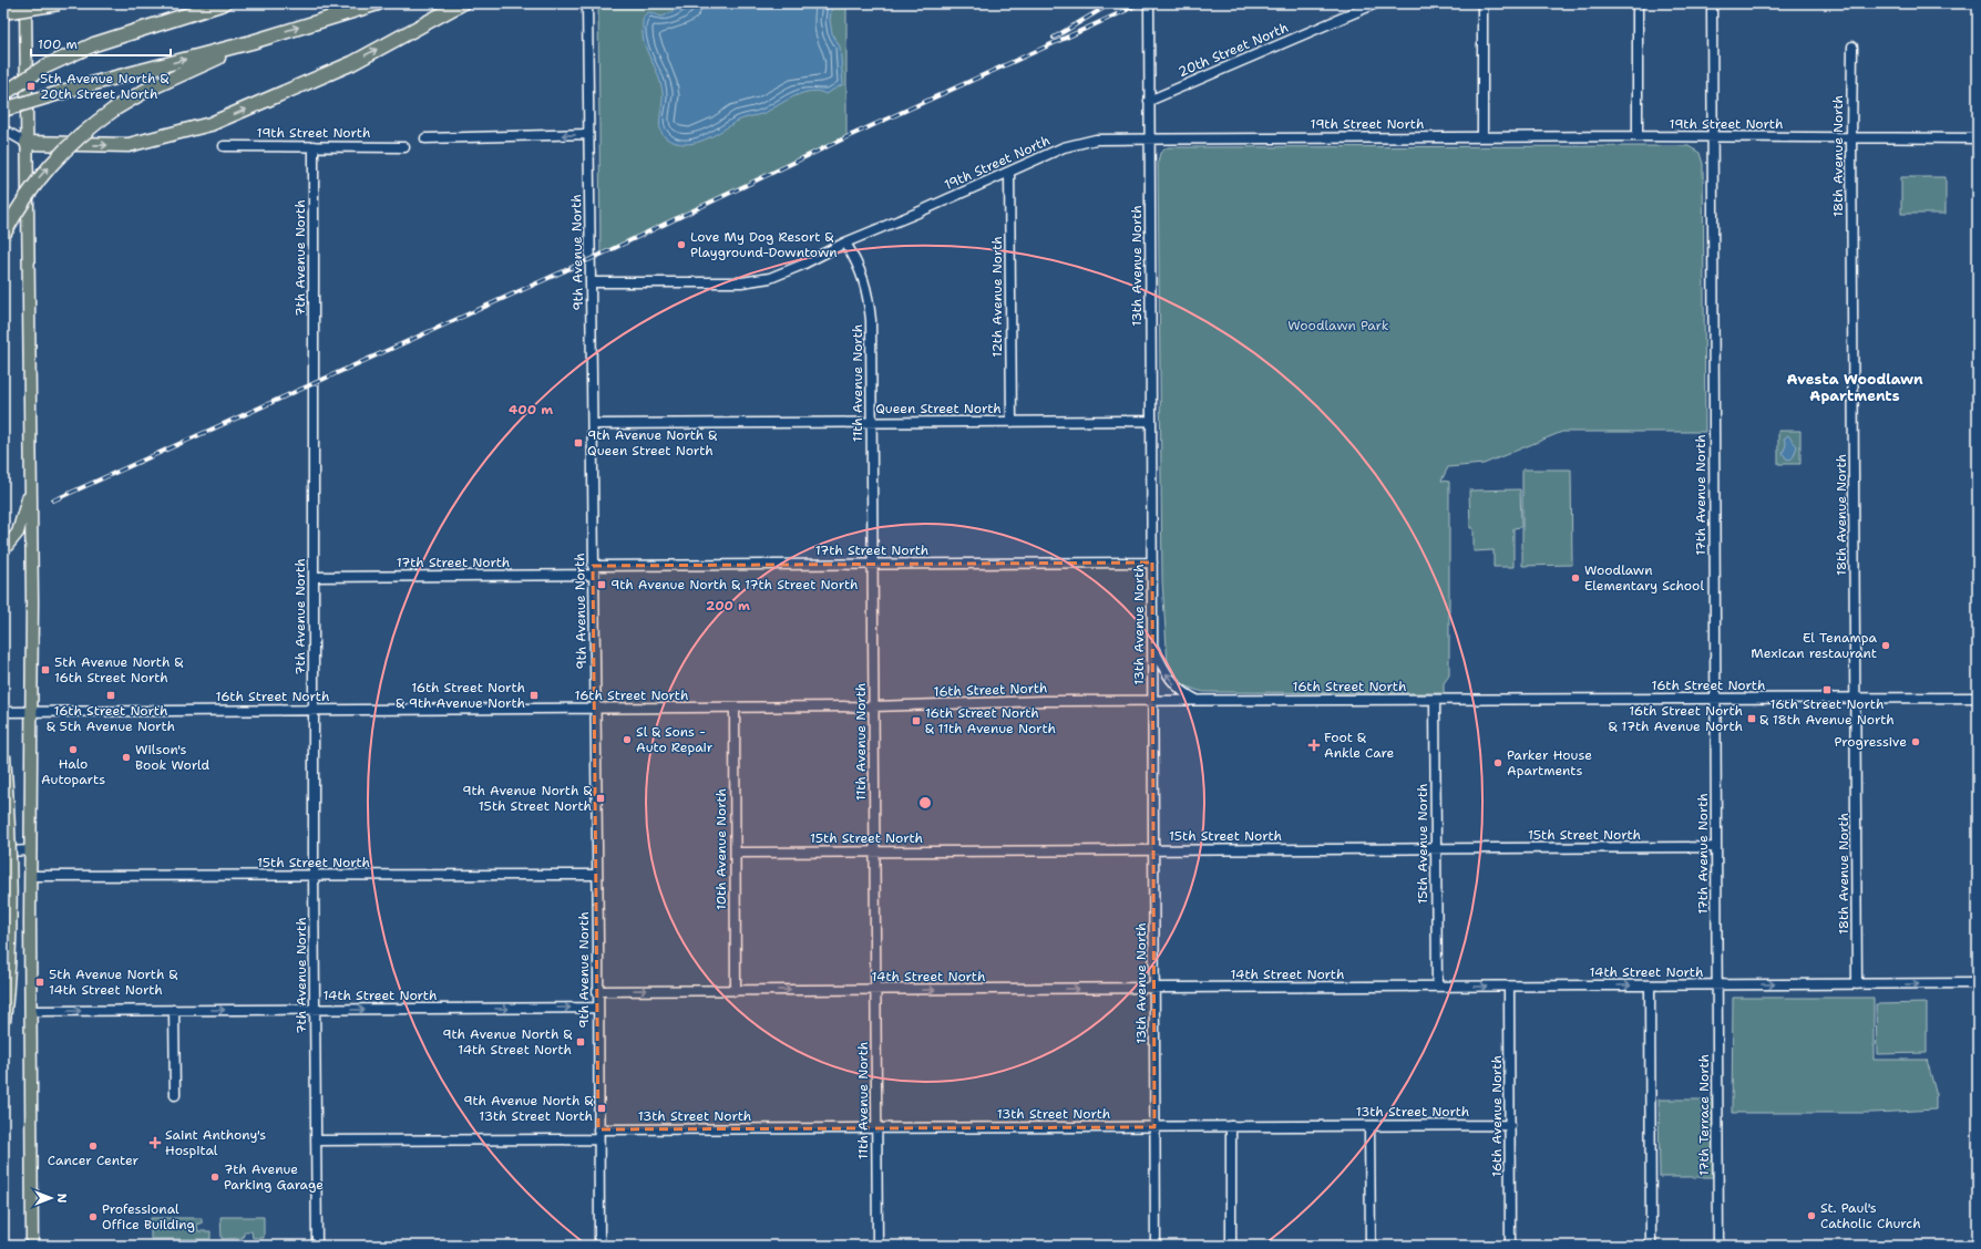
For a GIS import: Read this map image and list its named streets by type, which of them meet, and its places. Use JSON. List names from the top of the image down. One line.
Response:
{"streets":{"street":["20th Street North","19th Street North","18th Avenue North","9th Avenue North","7th Avenue North","13th Avenue North","12th Avenue North","11th Avenue North","Queen Street North","17th Avenue North","17th Street North","16th Street North","15th Street North","15th Avenue North","10th Avenue North","14th Street North","13th Street North","17th Terrace North","16th Avenue North"]},"crossings":[["20th Street North","13th Avenue North"],["19th Street North","18th Avenue North"],["19th Street North","9th Avenue North"],["19th Street North","7th Avenue North"],["19th Street North","13th Avenue North"],["19th Street North","12th Avenue North"],["19th Street North","11th Avenue North"],["19th Street North","17th Avenue North"],["18th Avenue North","16th Street North"],["18th Avenue North","14th Street North"],["9th Avenue North","Queen Street North"],["9th Avenue North","17th Street North"],["9th Avenue North","16th Street North"],["9th Avenue North","15th Street North"],["9th Avenue North","14th Street North"],["9th Avenue North","13th Street North"],["7th Avenue North","17th Street North"],["7th Avenue North","16th Street North"],["7th Avenue North","15th Street North"],["7th Avenue North","14th Street North"],["7th Avenue North","13th Street North"],["13th Avenue North","Queen Street North"],["13th Avenue North","17th Street North"],["13th Avenue North","16th Street North"],["13th Avenue North","15th Street North"],["13th Avenue North","14th Street North"],["13th Avenue North","13th Street North"],["12th Avenue North","Queen Street North"],["11th Avenue North","Queen Street North"],["11th Avenue North","17th Street North"],["11th Avenue North","16th Street North"],["11th Avenue North","15th Street North"],["11th Avenue North","14th Street North"],["11th Avenue North","13th Street North"],["17th Avenue North","16th Street North"],["17th Avenue North","15th Street North"],["17th Avenue North","14th Street North"],["17th Avenue North","17th Terrace North"],["16th Street North","15th Avenue North"],["16th Street North","10th Avenue North"],["15th Street North","15th Avenue North"],["15th Street North","10th Avenue North"],["15th Avenue North","14th Street North"],["10th Avenue North","14th Street North"],["14th Street North","17th Terrace North"],["14th Street North","16th Avenue North"],["13th Street North","16th Avenue North"]],"one_way":["14th Street North"],"districts":["Avesta Woodlawn Apartments"],"parks":["Woodlawn Park"],"places":{"transit":["5th Avenue North & 20th Street North","9th Avenue North & Queen Street North","9th Avenue North & 17th Street North","5th Avenue North & 16th Street North","16th Street North & 18th Avenue North","16th Street North & 5th Avenue North","16th Street North & 9th Avenue North","16th Street North & 17th Avenue North","16th Street North & 11th Avenue North","9th Avenue North & 15th Street North","5th Avenue North & 14th Street North","9th Avenue North & 14th Street North","9th Avenue North & 13th Street North"],"other":["Love My Dog Resort & Playground-Downtown","Woodlawn Elementary School","El Tenampa Mexican restaurant","Sl & Sons - Auto Repair","Progressive","Halo Autoparts","Wilson's Book World","Parker House Apartments","Cancer Center","7th Avenue Parking Garage","St. Paul's Catholic Church","Professional Office Building"],"health":["Foot & Ankle Care","Saint Anthony's Hospital"]},"scale_bar":"100 m","north":"right","rings":["400 m","200 m"]}
